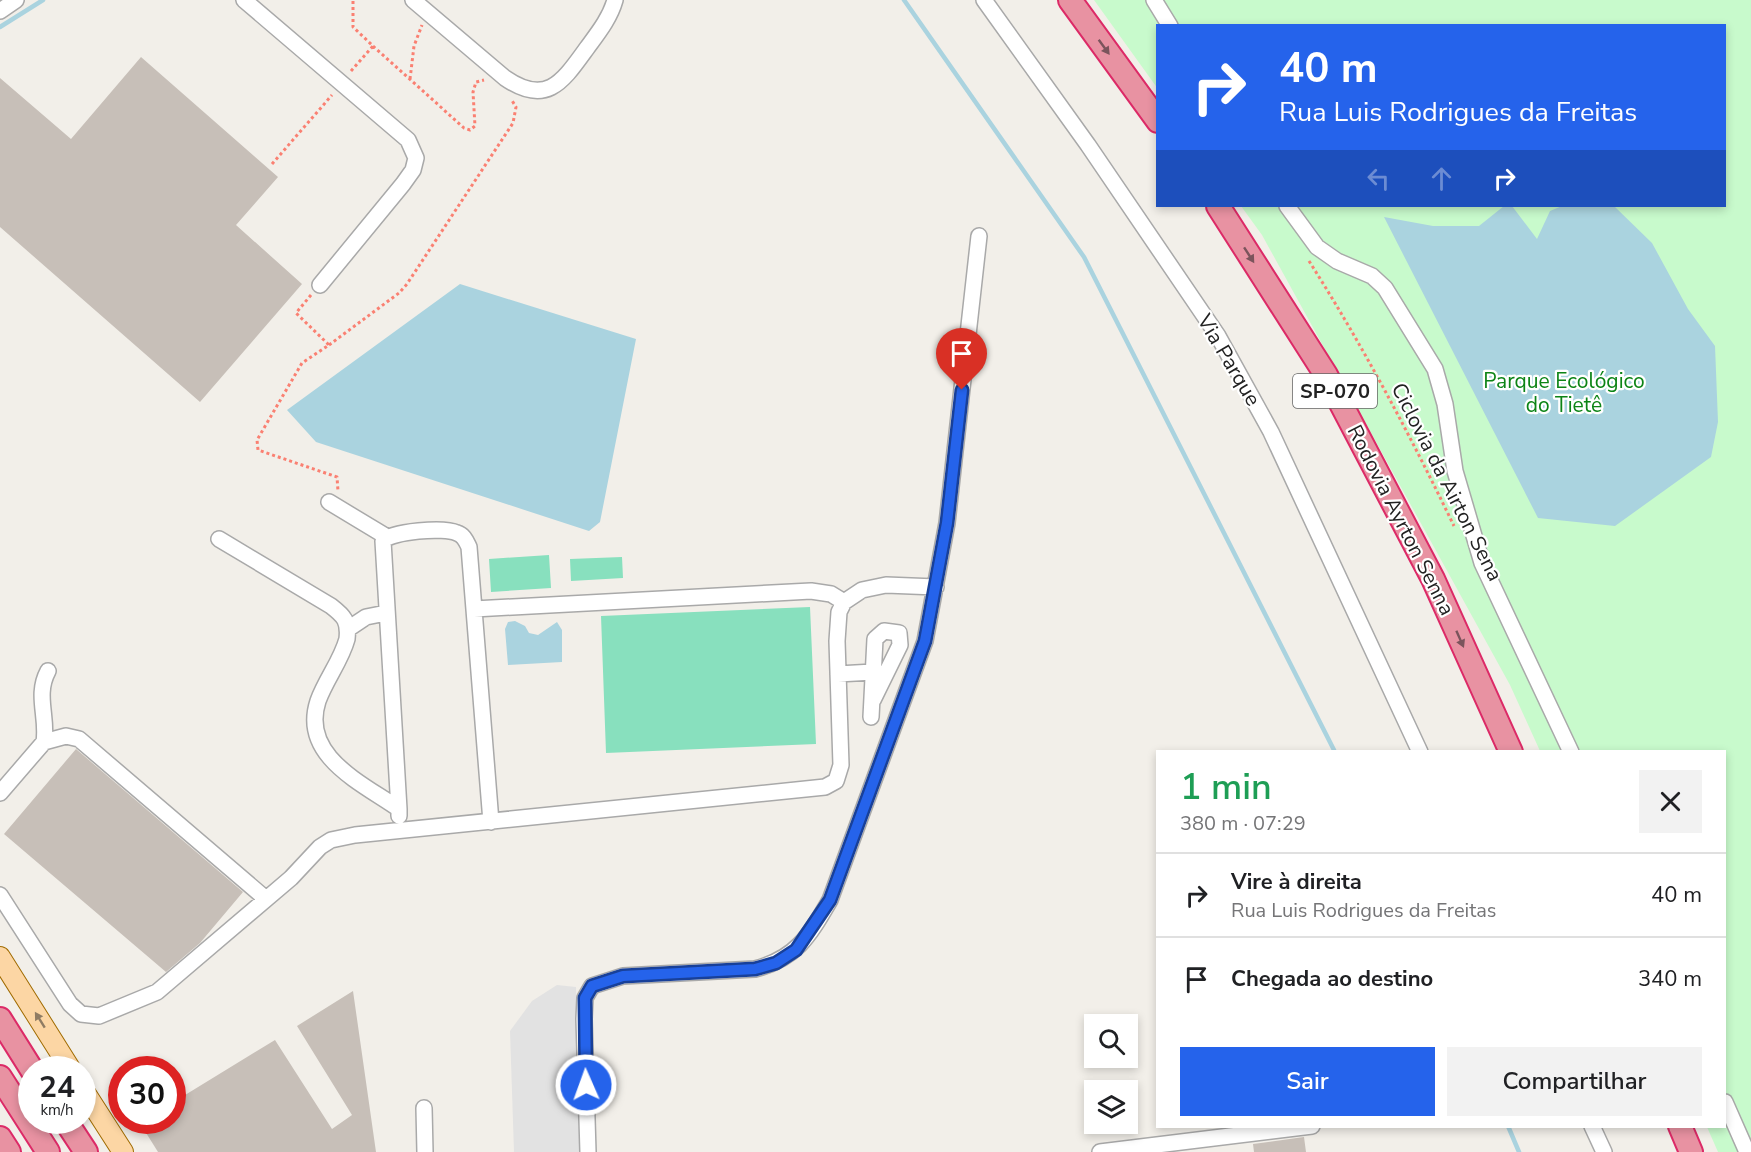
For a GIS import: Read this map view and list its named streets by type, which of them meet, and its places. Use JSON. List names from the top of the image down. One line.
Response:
{"streets":{"highway":["SP-070","Rodovia Ayrton Senna"],"street":["Via Parque"],"path":["Ciclovia da Airton Sena"]},"one_way":["Rodovia Ayrton Senna"],"parks":["Parque Ecológico do Tietê"],"page":{"turn":["40 m","Rua Luis Rodrigues da Freitas"],"heading":["1 min","380 m · 07:29"],"list":[{"name":"Vire à direita","note":"Rua Luis Rodrigues da Freitas","value":"40 m"},{"name":"Chegada ao destino","value":"340 m"}],"buttons":["Sair","Compartilhar"],"speed":"24 km/h","limit":"30"}}
